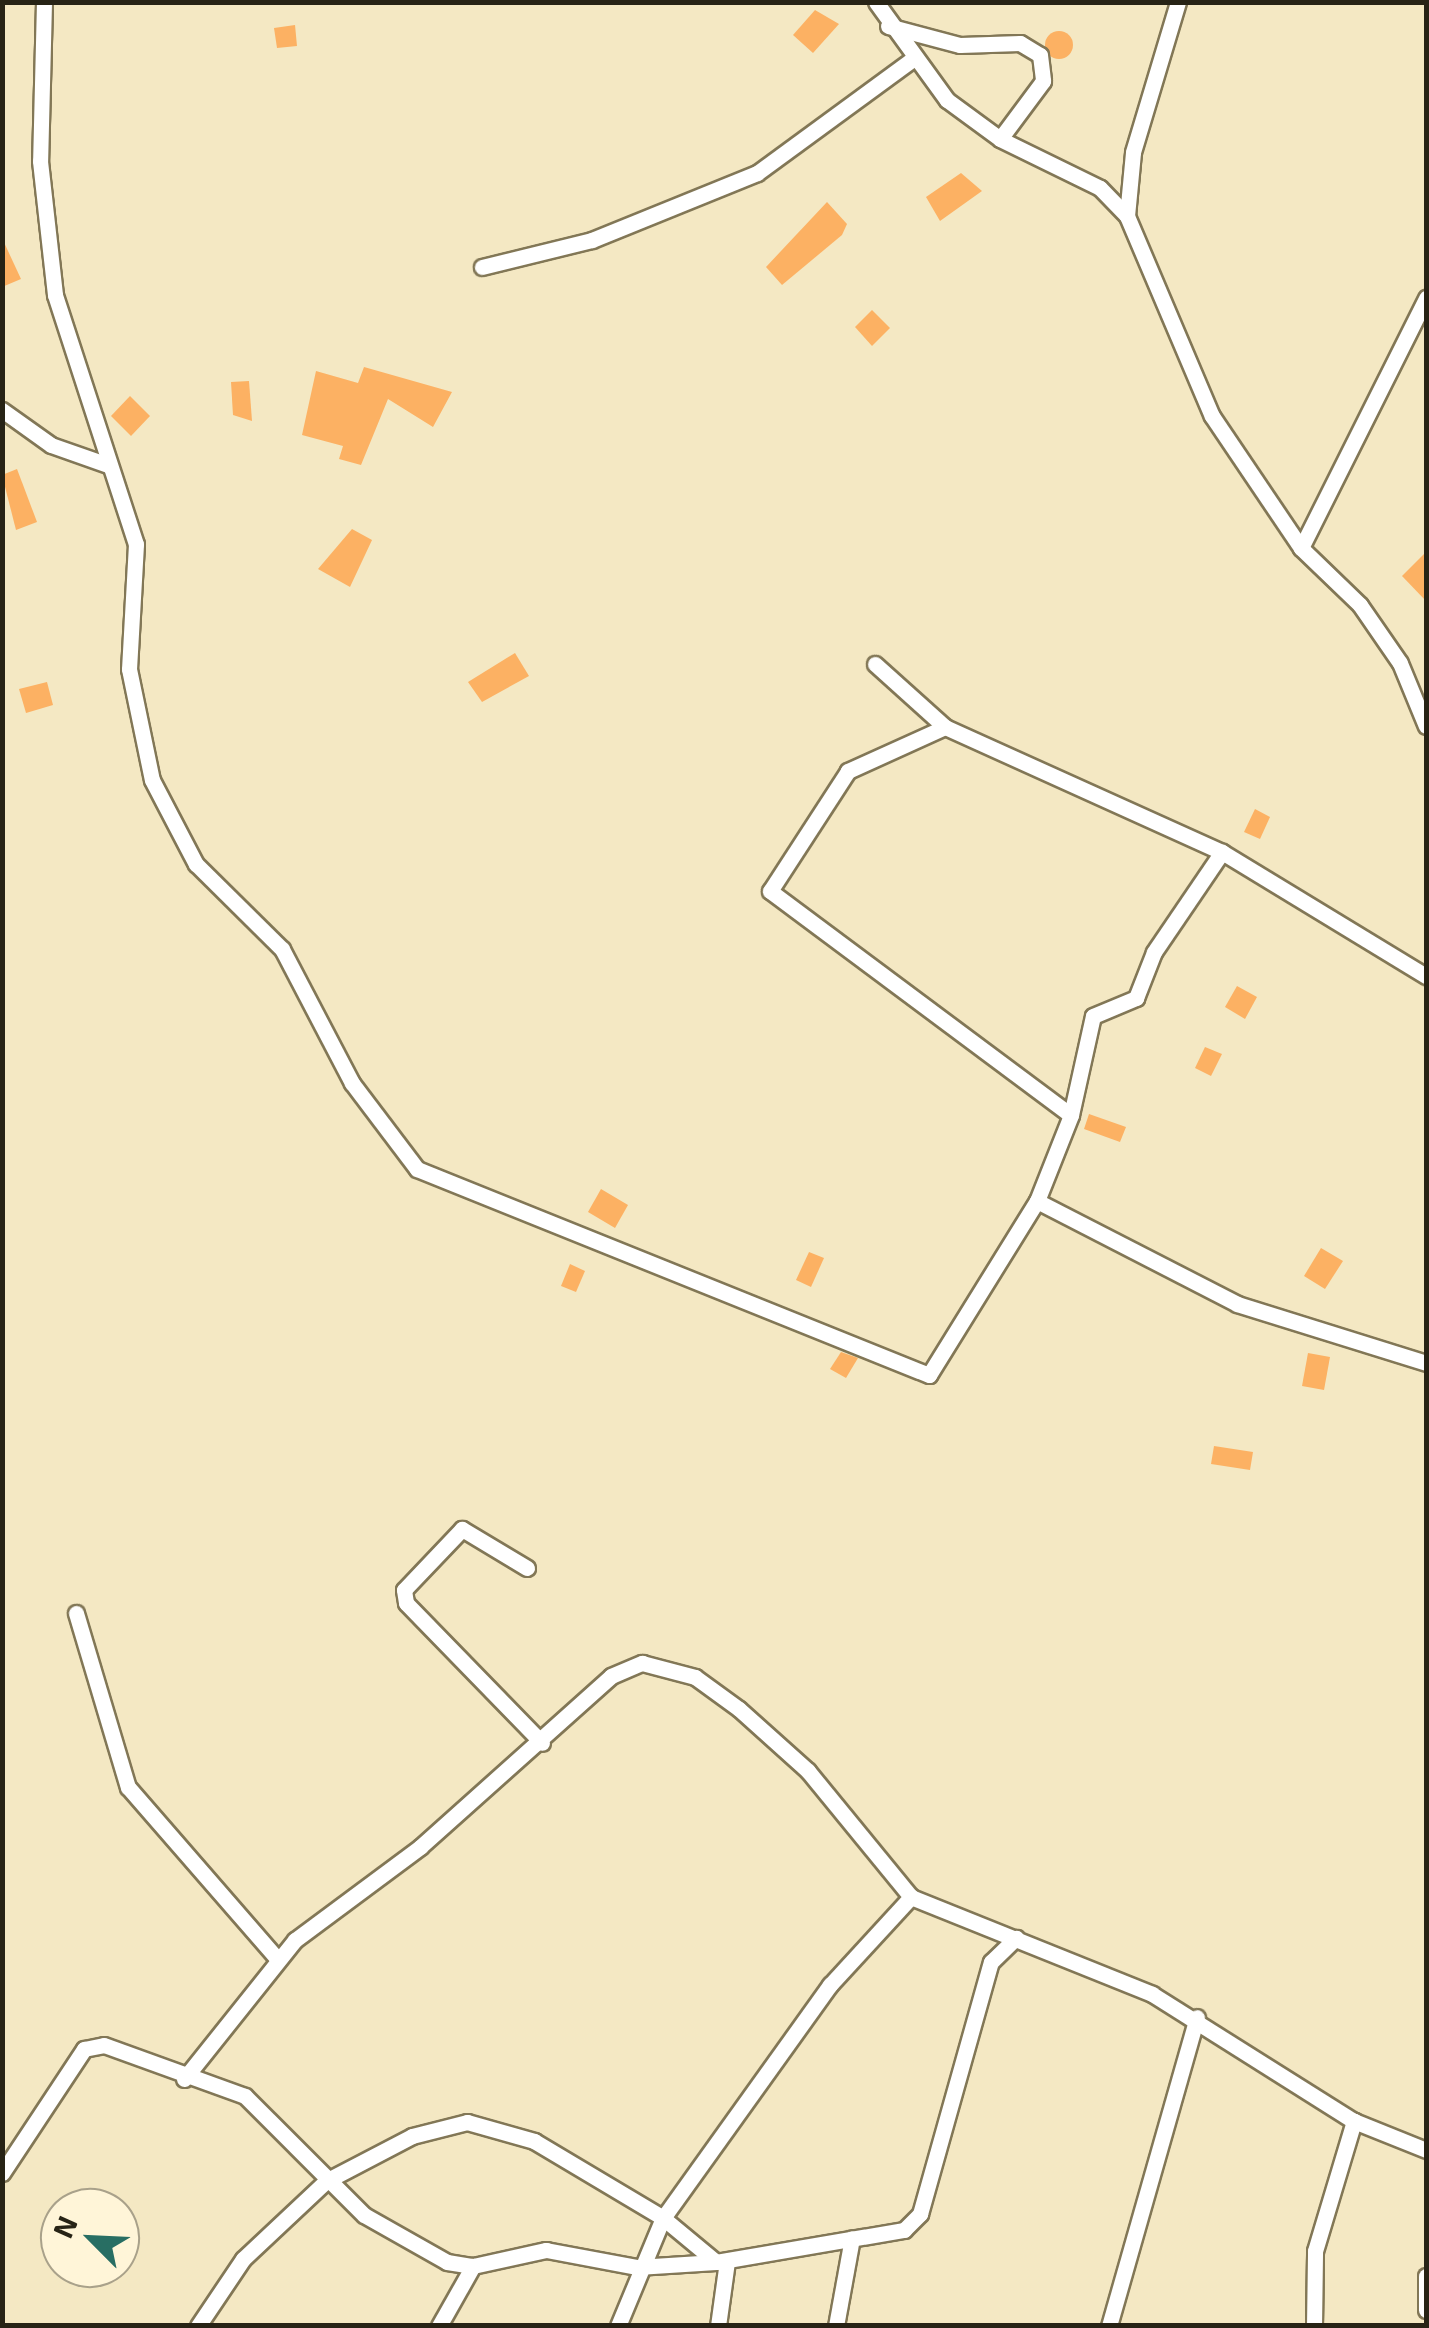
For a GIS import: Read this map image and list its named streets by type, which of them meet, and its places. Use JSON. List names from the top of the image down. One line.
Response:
{"north":"top left"}
